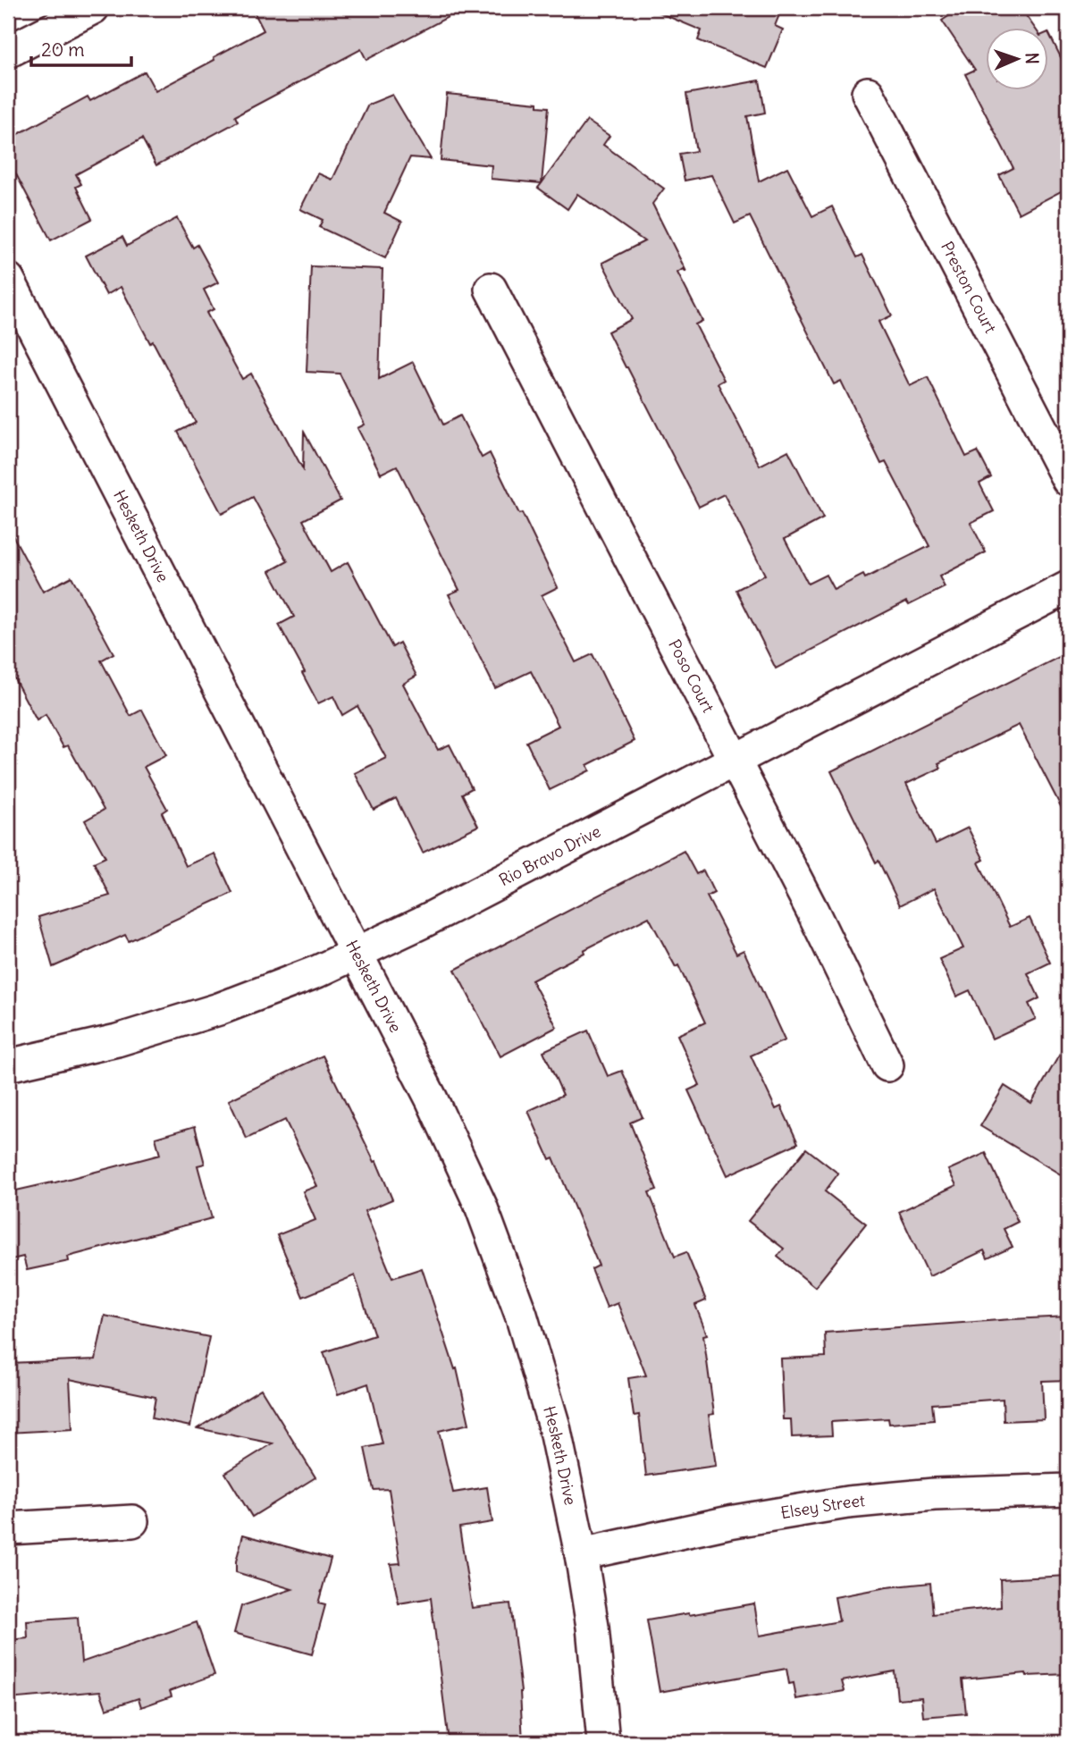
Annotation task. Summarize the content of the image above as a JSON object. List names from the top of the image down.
{
  "streets": {
    "street": [
      "Preston Court",
      "Hesketh Drive",
      "Poso Court",
      "Rio Bravo Drive",
      "Elsey Street"
    ]
  },
  "crossings": [
    ["Hesketh Drive", "Rio Bravo Drive"],
    ["Hesketh Drive", "Elsey Street"],
    ["Poso Court", "Rio Bravo Drive"]
  ],
  "scale_bar": "20 m",
  "north": "right"
}
